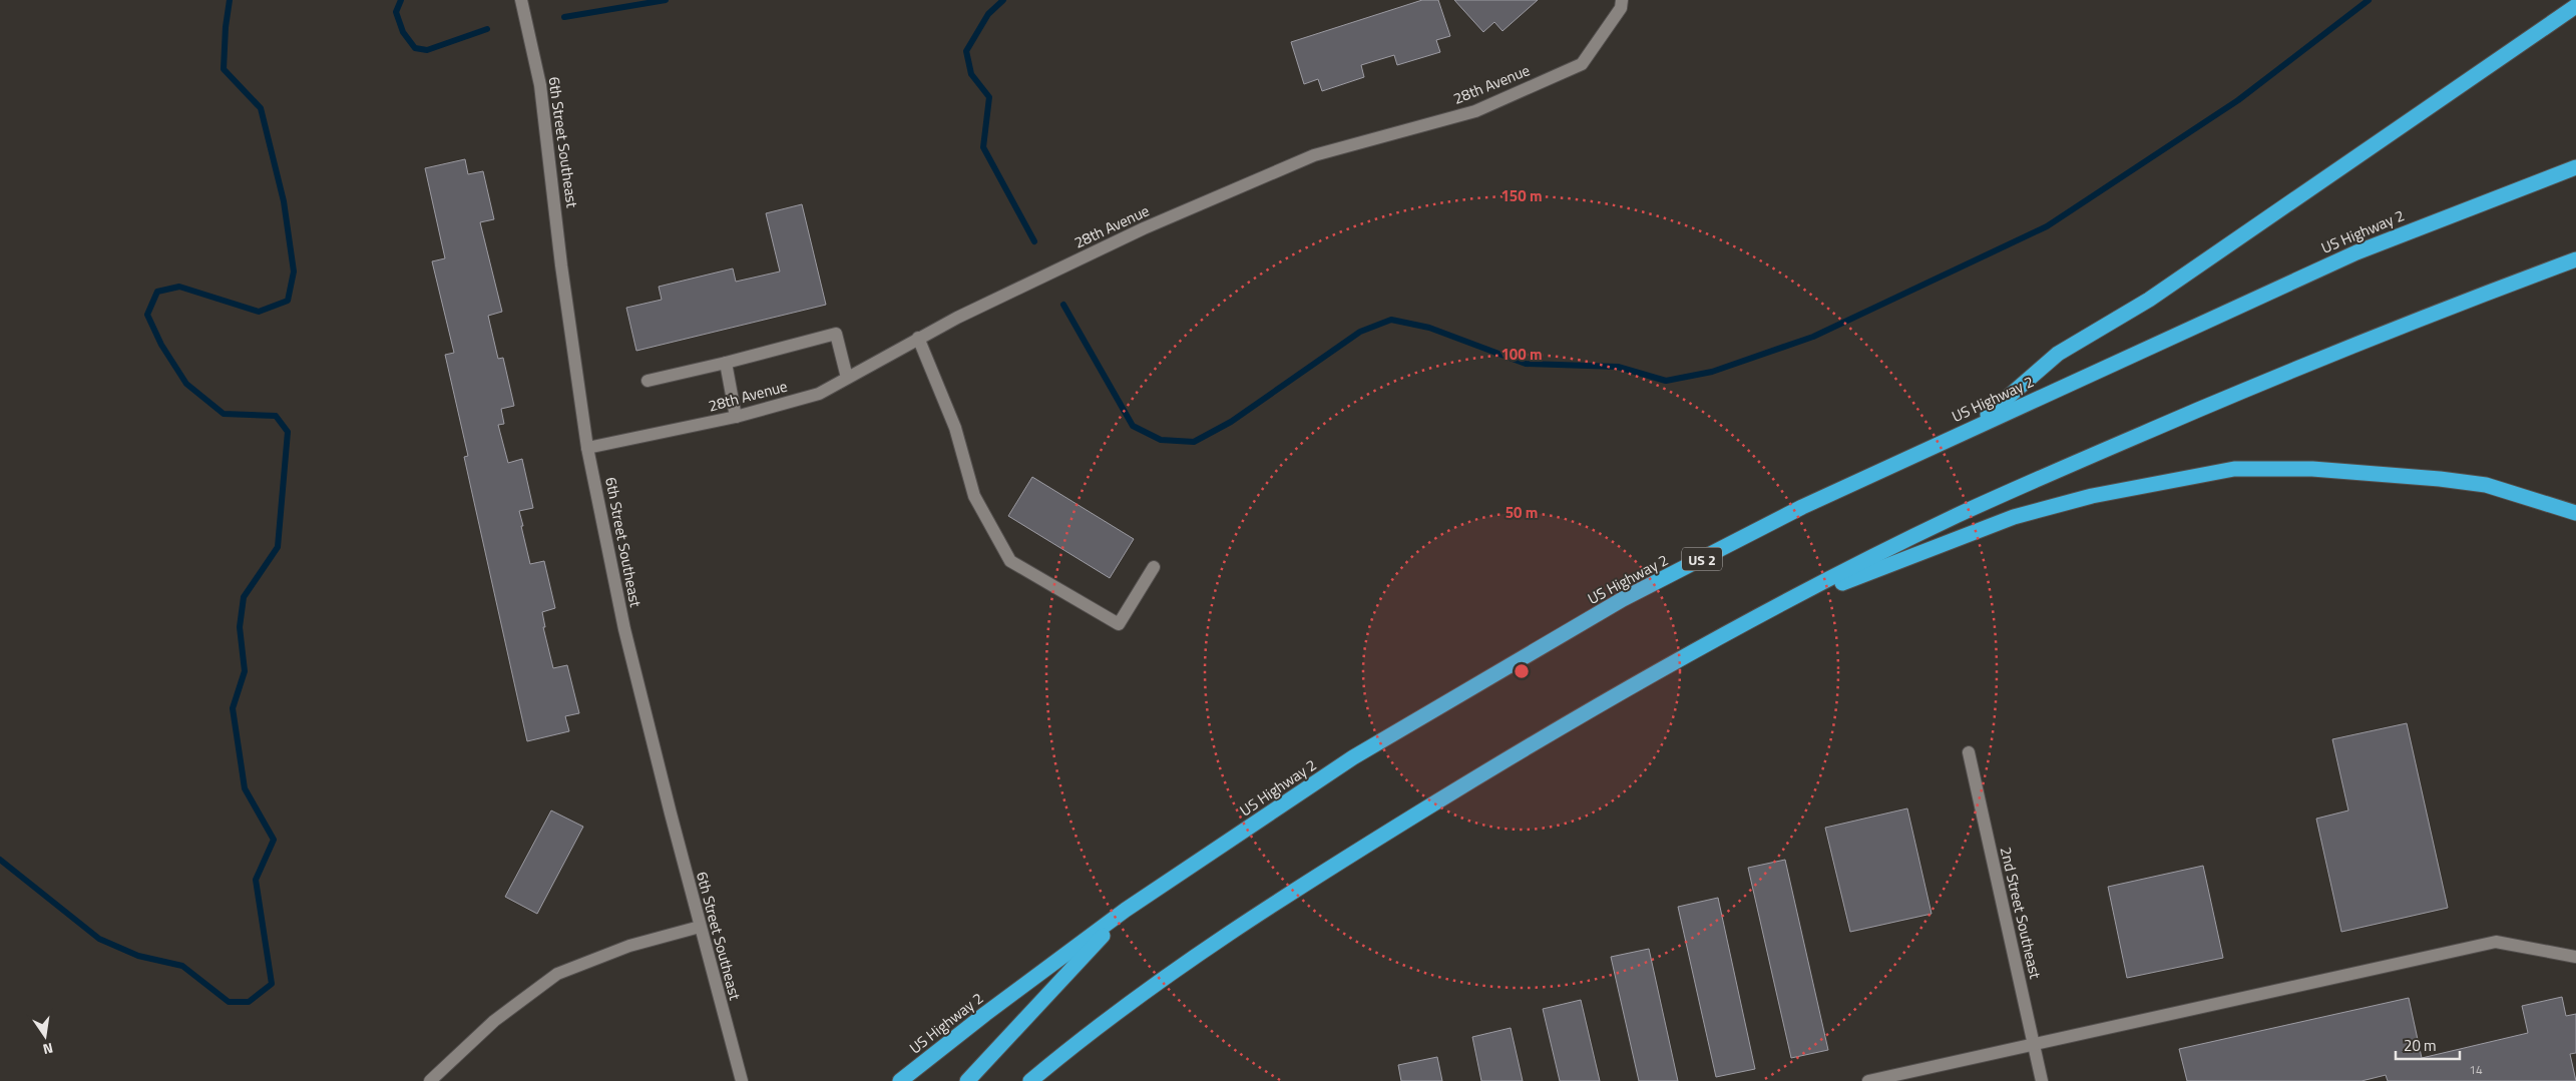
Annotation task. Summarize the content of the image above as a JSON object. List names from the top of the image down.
{
  "streets": {
    "highway": ["US Highway 2", "US 2"],
    "street": ["28th Avenue", "6th Street Southeast", "2nd Street Southeast"]
  },
  "crossings": [
    ["28th Avenue", "6th Street Southeast"]
  ],
  "house_numbers": ["14"],
  "scale_bar": "20 m",
  "north": "bottom",
  "rings": ["150 m", "100 m", "50 m"]
}
